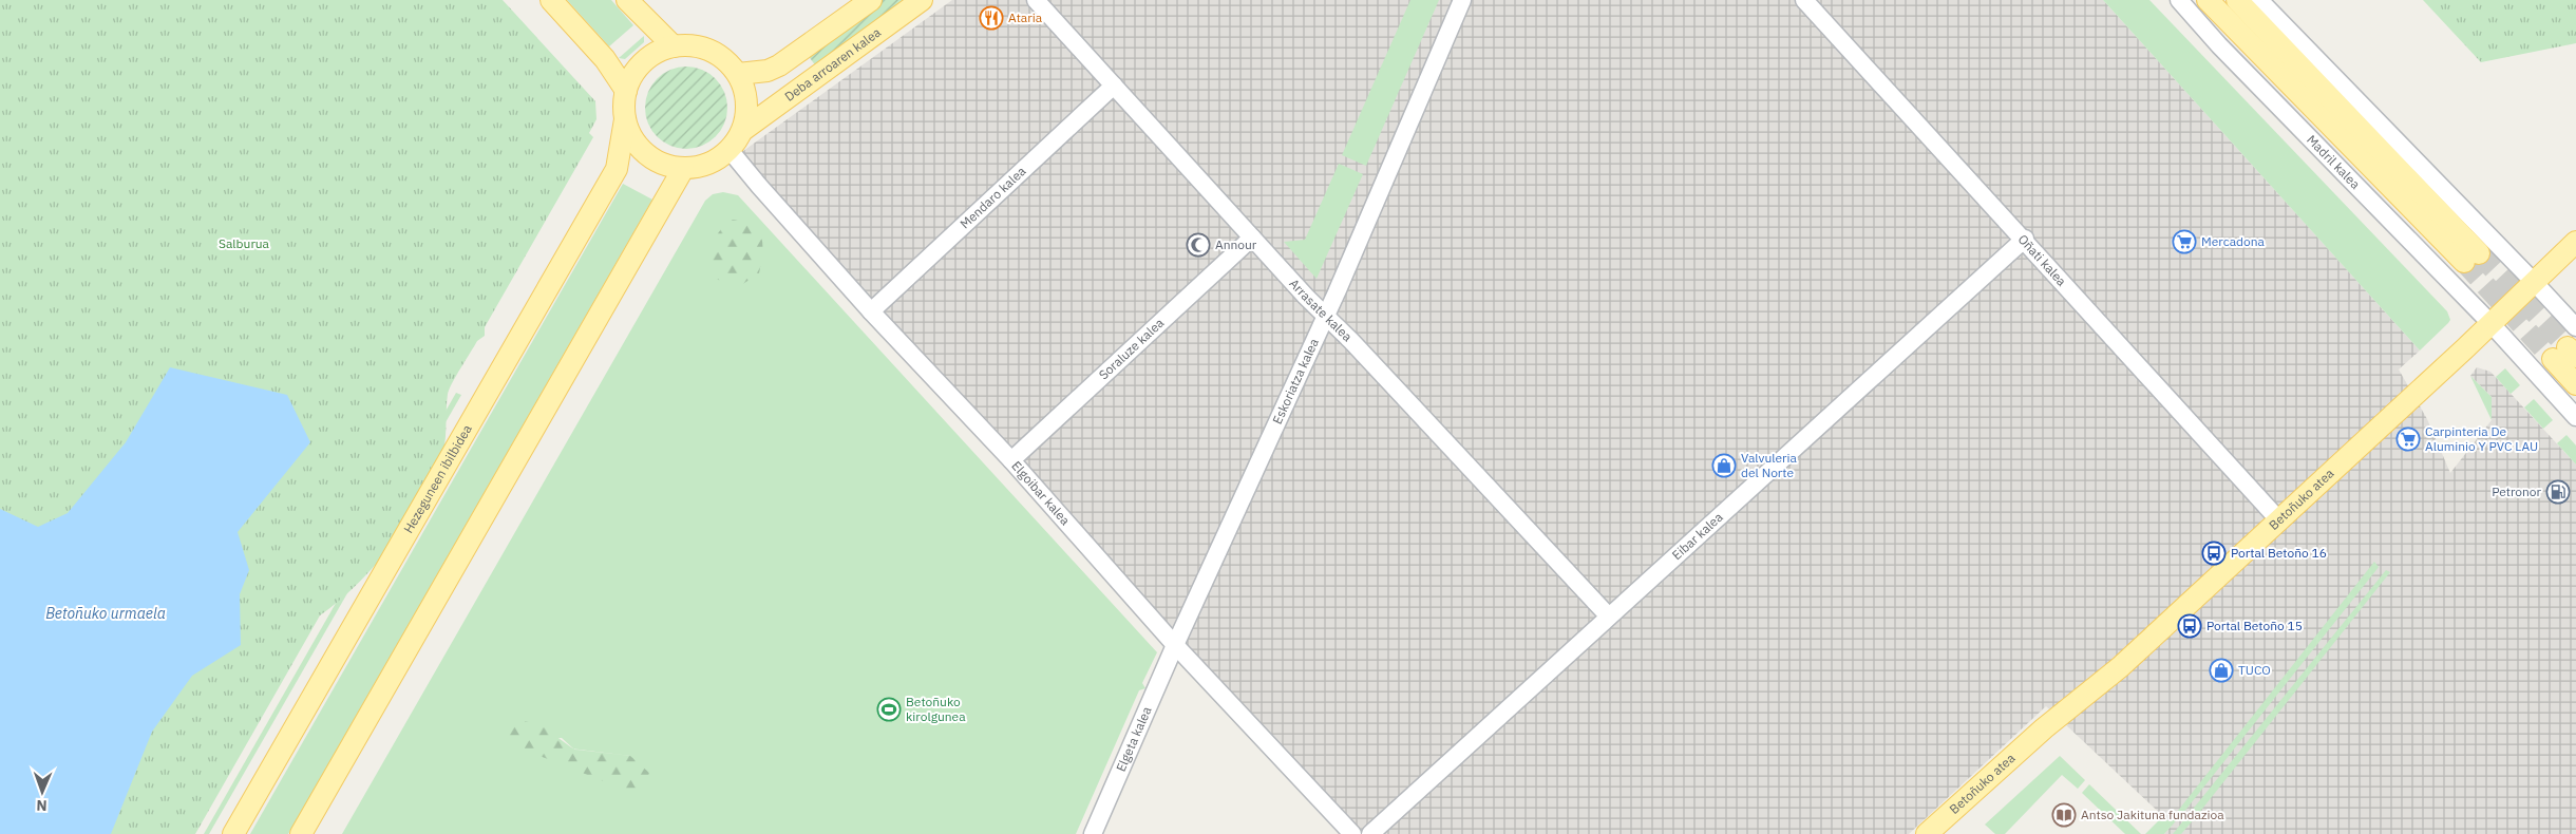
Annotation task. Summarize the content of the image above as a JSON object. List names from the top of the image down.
{
  "streets": {
    "main road": [
      "Deba arroaren kalea",
      "Madril kalea",
      "Hezeguneen ibilbidea",
      "Betoñuko atea"
    ],
    "street": [
      "Mendaro kalea",
      "Oñati kalea",
      "Arrasate kalea",
      "Soraluze kalea",
      "Eskoriatza kalea",
      "Elgoibar kalea",
      "Eibar kalea",
      "Elgeta kalea"
    ]
  },
  "crossings": [
    ["Deba arroaren kalea", "Hezeguneen ibilbidea"],
    ["Deba arroaren kalea", "Elgoibar kalea"],
    ["Madril kalea", "Betoñuko atea"],
    ["Mendaro kalea", "Arrasate kalea"],
    ["Mendaro kalea", "Elgoibar kalea"],
    ["Oñati kalea", "Betoñuko atea"],
    ["Oñati kalea", "Eibar kalea"],
    ["Arrasate kalea", "Soraluze kalea"],
    ["Arrasate kalea", "Eskoriatza kalea"],
    ["Arrasate kalea", "Eibar kalea"],
    ["Soraluze kalea", "Elgoibar kalea"],
    ["Eskoriatza kalea", "Elgoibar kalea"],
    ["Eskoriatza kalea", "Elgeta kalea"],
    ["Hezeguneen ibilbidea", "Elgoibar kalea"],
    ["Elgoibar kalea", "Elgeta kalea"]
  ],
  "water": ["Betoñuko urmaela"],
  "parks": ["Salburua"],
  "places": {
    "restaurant": ["Ataria"],
    "supermarket": ["Mercadona", "Carpinteria De Aluminio Y PVC LAU"],
    "mosque": ["Annour"],
    "shop": ["Valvuleria del Norte", "TUCO"],
    "fuel station": ["Petronor"],
    "bus stop": ["Portal Betoño 16", "Portal Betoño 15"],
    "sports": ["Betoñuko kirolgunea"],
    "library": ["Antso Jakituna fundazioa"]
  },
  "north": "bottom"
}
